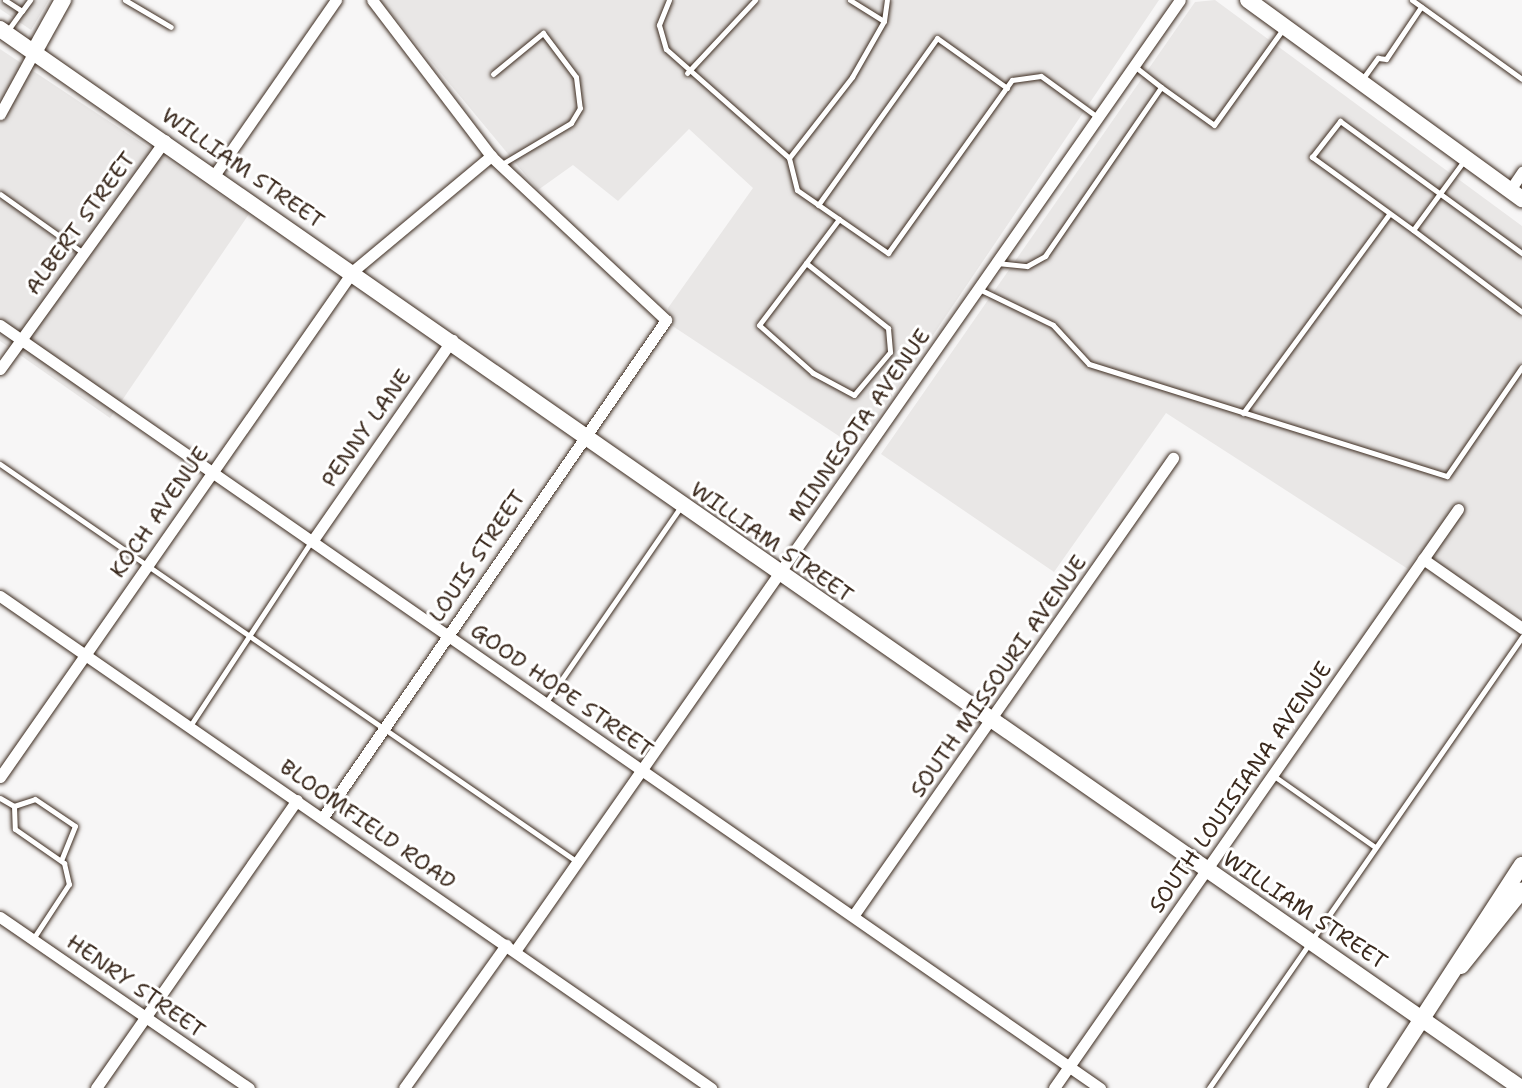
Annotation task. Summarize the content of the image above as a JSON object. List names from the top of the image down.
{
  "streets": {
    "main road": ["WILLIAM STREET"],
    "street": [
      "ALBERT STREET",
      "MINNESOTA AVENUE",
      "PENNY LANE",
      "KOCH AVENUE",
      "LOUIS STREET",
      "SOUTH MISSOURI AVENUE",
      "GOOD HOPE STREET",
      "SOUTH LOUISIANA AVENUE",
      "BLOOMFIELD ROAD",
      "HENRY STREET"
    ]
  },
  "crossings": [
    ["WILLIAM STREET", "ALBERT STREET"],
    ["WILLIAM STREET", "MINNESOTA AVENUE"],
    ["WILLIAM STREET", "PENNY LANE"],
    ["WILLIAM STREET", "KOCH AVENUE"],
    ["WILLIAM STREET", "LOUIS STREET"],
    ["WILLIAM STREET", "SOUTH MISSOURI AVENUE"],
    ["WILLIAM STREET", "SOUTH LOUISIANA AVENUE"],
    ["ALBERT STREET", "GOOD HOPE STREET"],
    ["MINNESOTA AVENUE", "GOOD HOPE STREET"],
    ["MINNESOTA AVENUE", "BLOOMFIELD ROAD"],
    ["PENNY LANE", "GOOD HOPE STREET"],
    ["KOCH AVENUE", "GOOD HOPE STREET"],
    ["KOCH AVENUE", "BLOOMFIELD ROAD"],
    ["LOUIS STREET", "GOOD HOPE STREET"],
    ["LOUIS STREET", "BLOOMFIELD ROAD"],
    ["SOUTH MISSOURI AVENUE", "GOOD HOPE STREET"],
    ["GOOD HOPE STREET", "SOUTH LOUISIANA AVENUE"]
  ]
}
